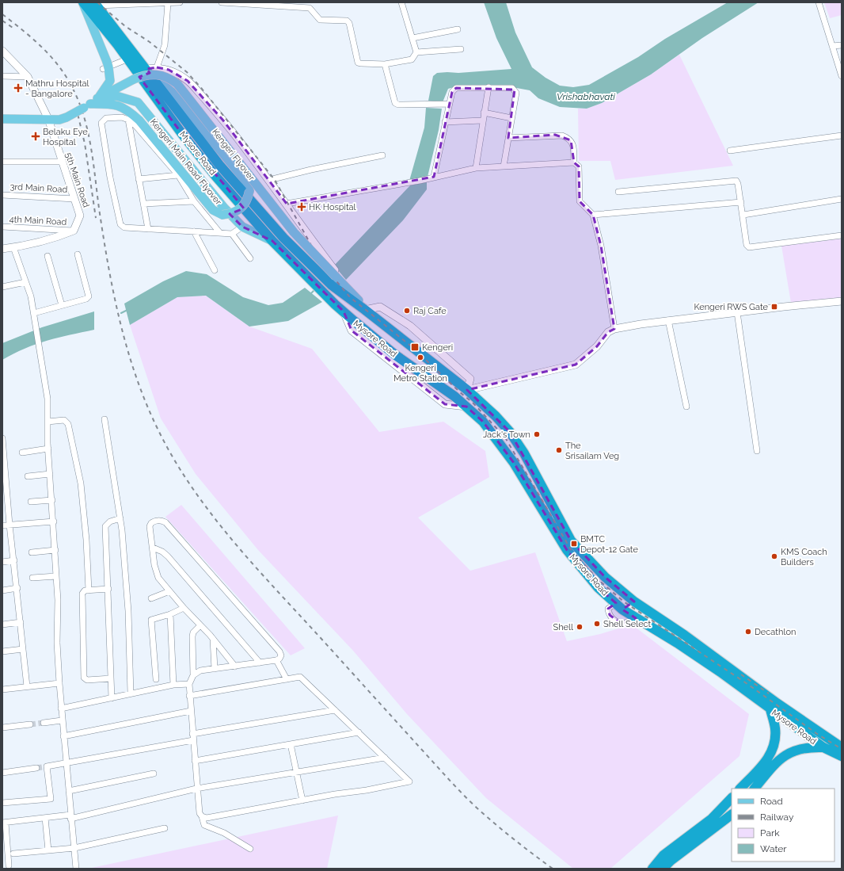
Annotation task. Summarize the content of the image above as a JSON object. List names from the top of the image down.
{
  "streets": {
    "highway": ["Mysore Road"],
    "main road": ["Kengeri Flyover", "Kengeri Main Road Flyover"],
    "street": ["5th Main Road", "3rd Main Road", "4th Main Road"]
  },
  "crossings": [
    ["Mysore Road", "Kengeri Flyover"],
    ["Mysore Road", "Kengeri Main Road Flyover"],
    ["Kengeri Flyover", "Kengeri Main Road Flyover"],
    ["5th Main Road", "3rd Main Road"],
    ["5th Main Road", "4th Main Road"]
  ],
  "water": ["Vrishabhavati"],
  "places": {
    "health": ["Mathru Hospital - Bangalore", "Belaku Eye Hospital", "HK Hospital"],
    "transit": ["Kengeri RWS Gate", "Kengeri", "BMTC Depot-12 Gate"],
    "other": [
      "Raj Cafe",
      "Kengeri Metro Station",
      "Jack's Town",
      "The Srisailam Veg",
      "KMS Coach Builders",
      "Shell Select",
      "Shell",
      "Decathlon"
    ]
  },
  "legend": [
    "Road",
    "Railway",
    "Park",
    "Water"
  ]
}
